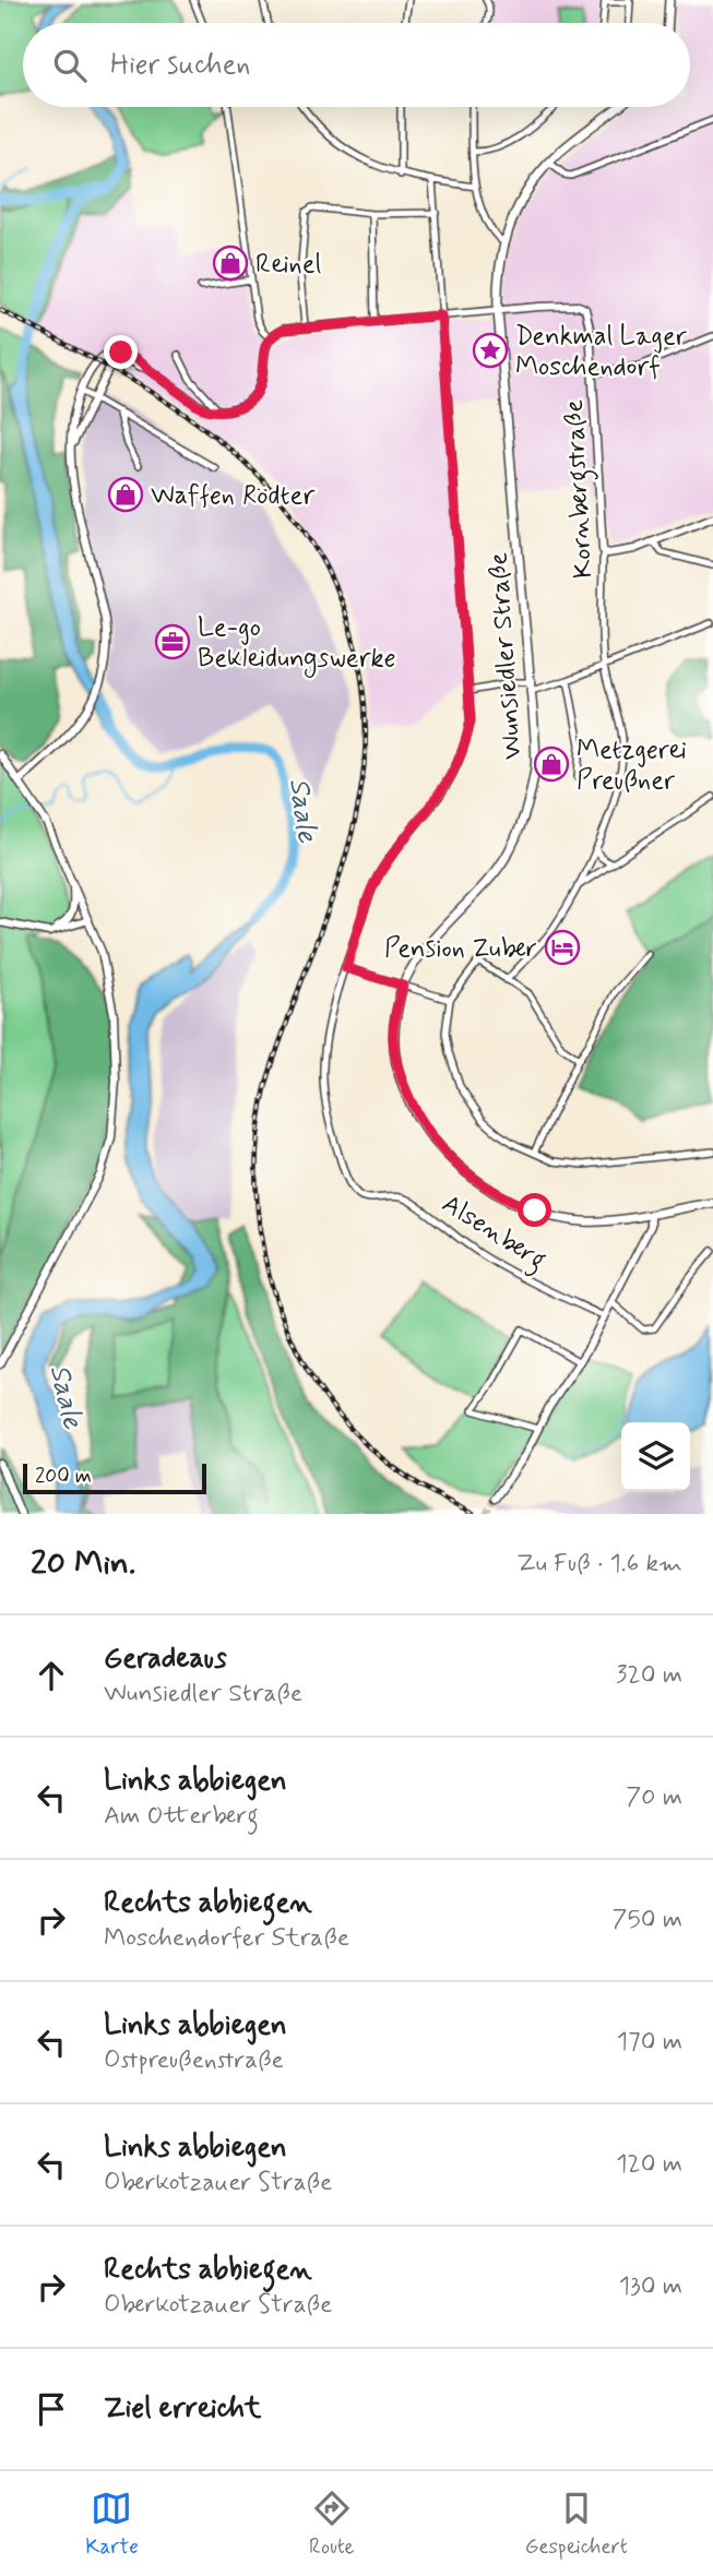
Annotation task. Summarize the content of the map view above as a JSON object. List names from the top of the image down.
{
  "streets": {
    "main road": ["Wunsiedler Straße"],
    "street": ["Kornbergstraße", "Alsenberg"]
  },
  "crossings": [
    ["Kornbergstraße", "Wunsiedler Straße"]
  ],
  "water": ["Saale"],
  "places": {
    "shop": ["Reinel", "Waffen Rödter", "Metzgerei Preußner"],
    "place": ["Denkmal Lager Moschendorf"],
    "office": ["Le-go Bekleidungswerke"],
    "hotel": ["Pension Zuber"]
  },
  "scale_bar": "200 m",
  "page": {
    "search": "Hier suchen",
    "scale": "200 m",
    "heading": ["20 Min.", "Zu Fuß · 1.6 km"],
    "list": [
      ["Geradeaus", "Wunsiedler Straße", "320 m"],
      ["Links abbiegen", "Am Otterberg", "70 m"],
      ["Rechts abbiegen", "Moschendorfer Straße", "750 m"],
      ["Links abbiegen", "Ostpreußenstraße", "170 m"],
      ["Links abbiegen", "Oberkotzauer Straße", "120 m"],
      ["Rechts abbiegen", "Oberkotzauer Straße", "130 m"],
      "Ziel erreicht"
    ],
    "nav": ["Karte", "Route", "Gespeichert"]
  }
}
